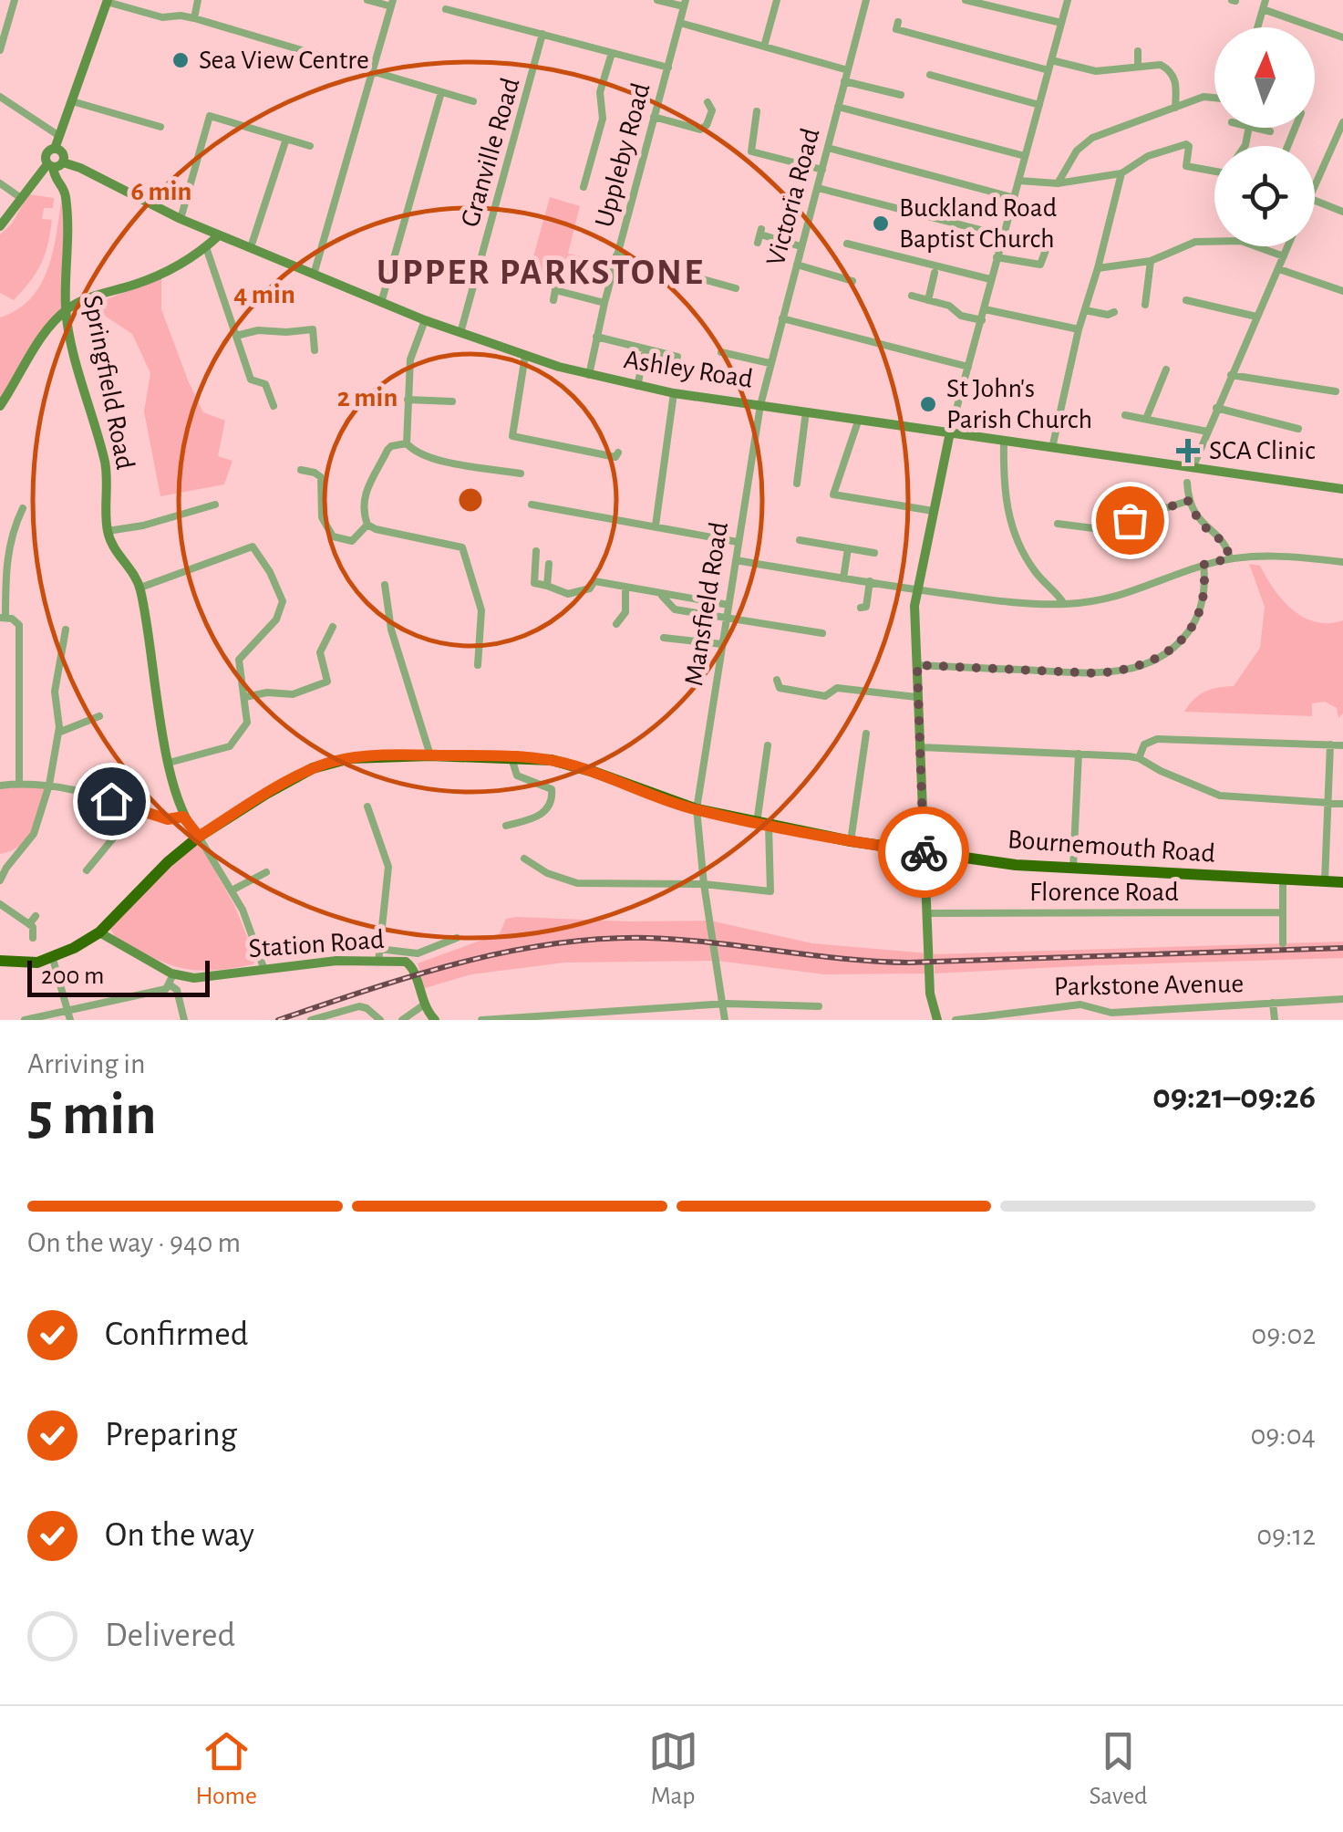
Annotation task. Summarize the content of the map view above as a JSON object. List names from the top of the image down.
{
  "streets": {
    "highway": ["Bournemouth Road"],
    "street": [
      "Granville Road",
      "Uppleby Road",
      "Victoria Road",
      "Ashley Road",
      "Springfield Road",
      "Mansfield Road",
      "Florence Road",
      "Station Road",
      "Parkstone Avenue"
    ]
  },
  "crossings": [
    ["Granville Road", "Ashley Road"],
    ["Uppleby Road", "Ashley Road"],
    ["Victoria Road", "Ashley Road"],
    ["Victoria Road", "Mansfield Road"],
    ["Ashley Road", "Springfield Road"],
    ["Ashley Road", "Mansfield Road"],
    ["Mansfield Road", "Bournemouth Road"],
    ["Bournemouth Road", "Station Road"]
  ],
  "districts": ["UPPER PARKSTONE"],
  "places": {
    "other": ["Sea View Centre", "Buckland Road Baptist Church", "St John's Parish Church"],
    "health": ["SCA Clinic"]
  },
  "scale_bar": "200 m",
  "north": "top",
  "page": {
    "scale": "200 m",
    "heading": ["5 min", "Arriving in", "09:21–09:26"],
    "bar": "On the way · 940 m",
    "list": [
      ["Confirmed", "09:02"],
      ["Preparing", "09:04"],
      ["On the way", "09:12"],
      "Delivered"
    ],
    "tabs": ["Home", "Map", "Saved"]
  },
  "rings": ["6 min", "4 min", "2 min"]
}
